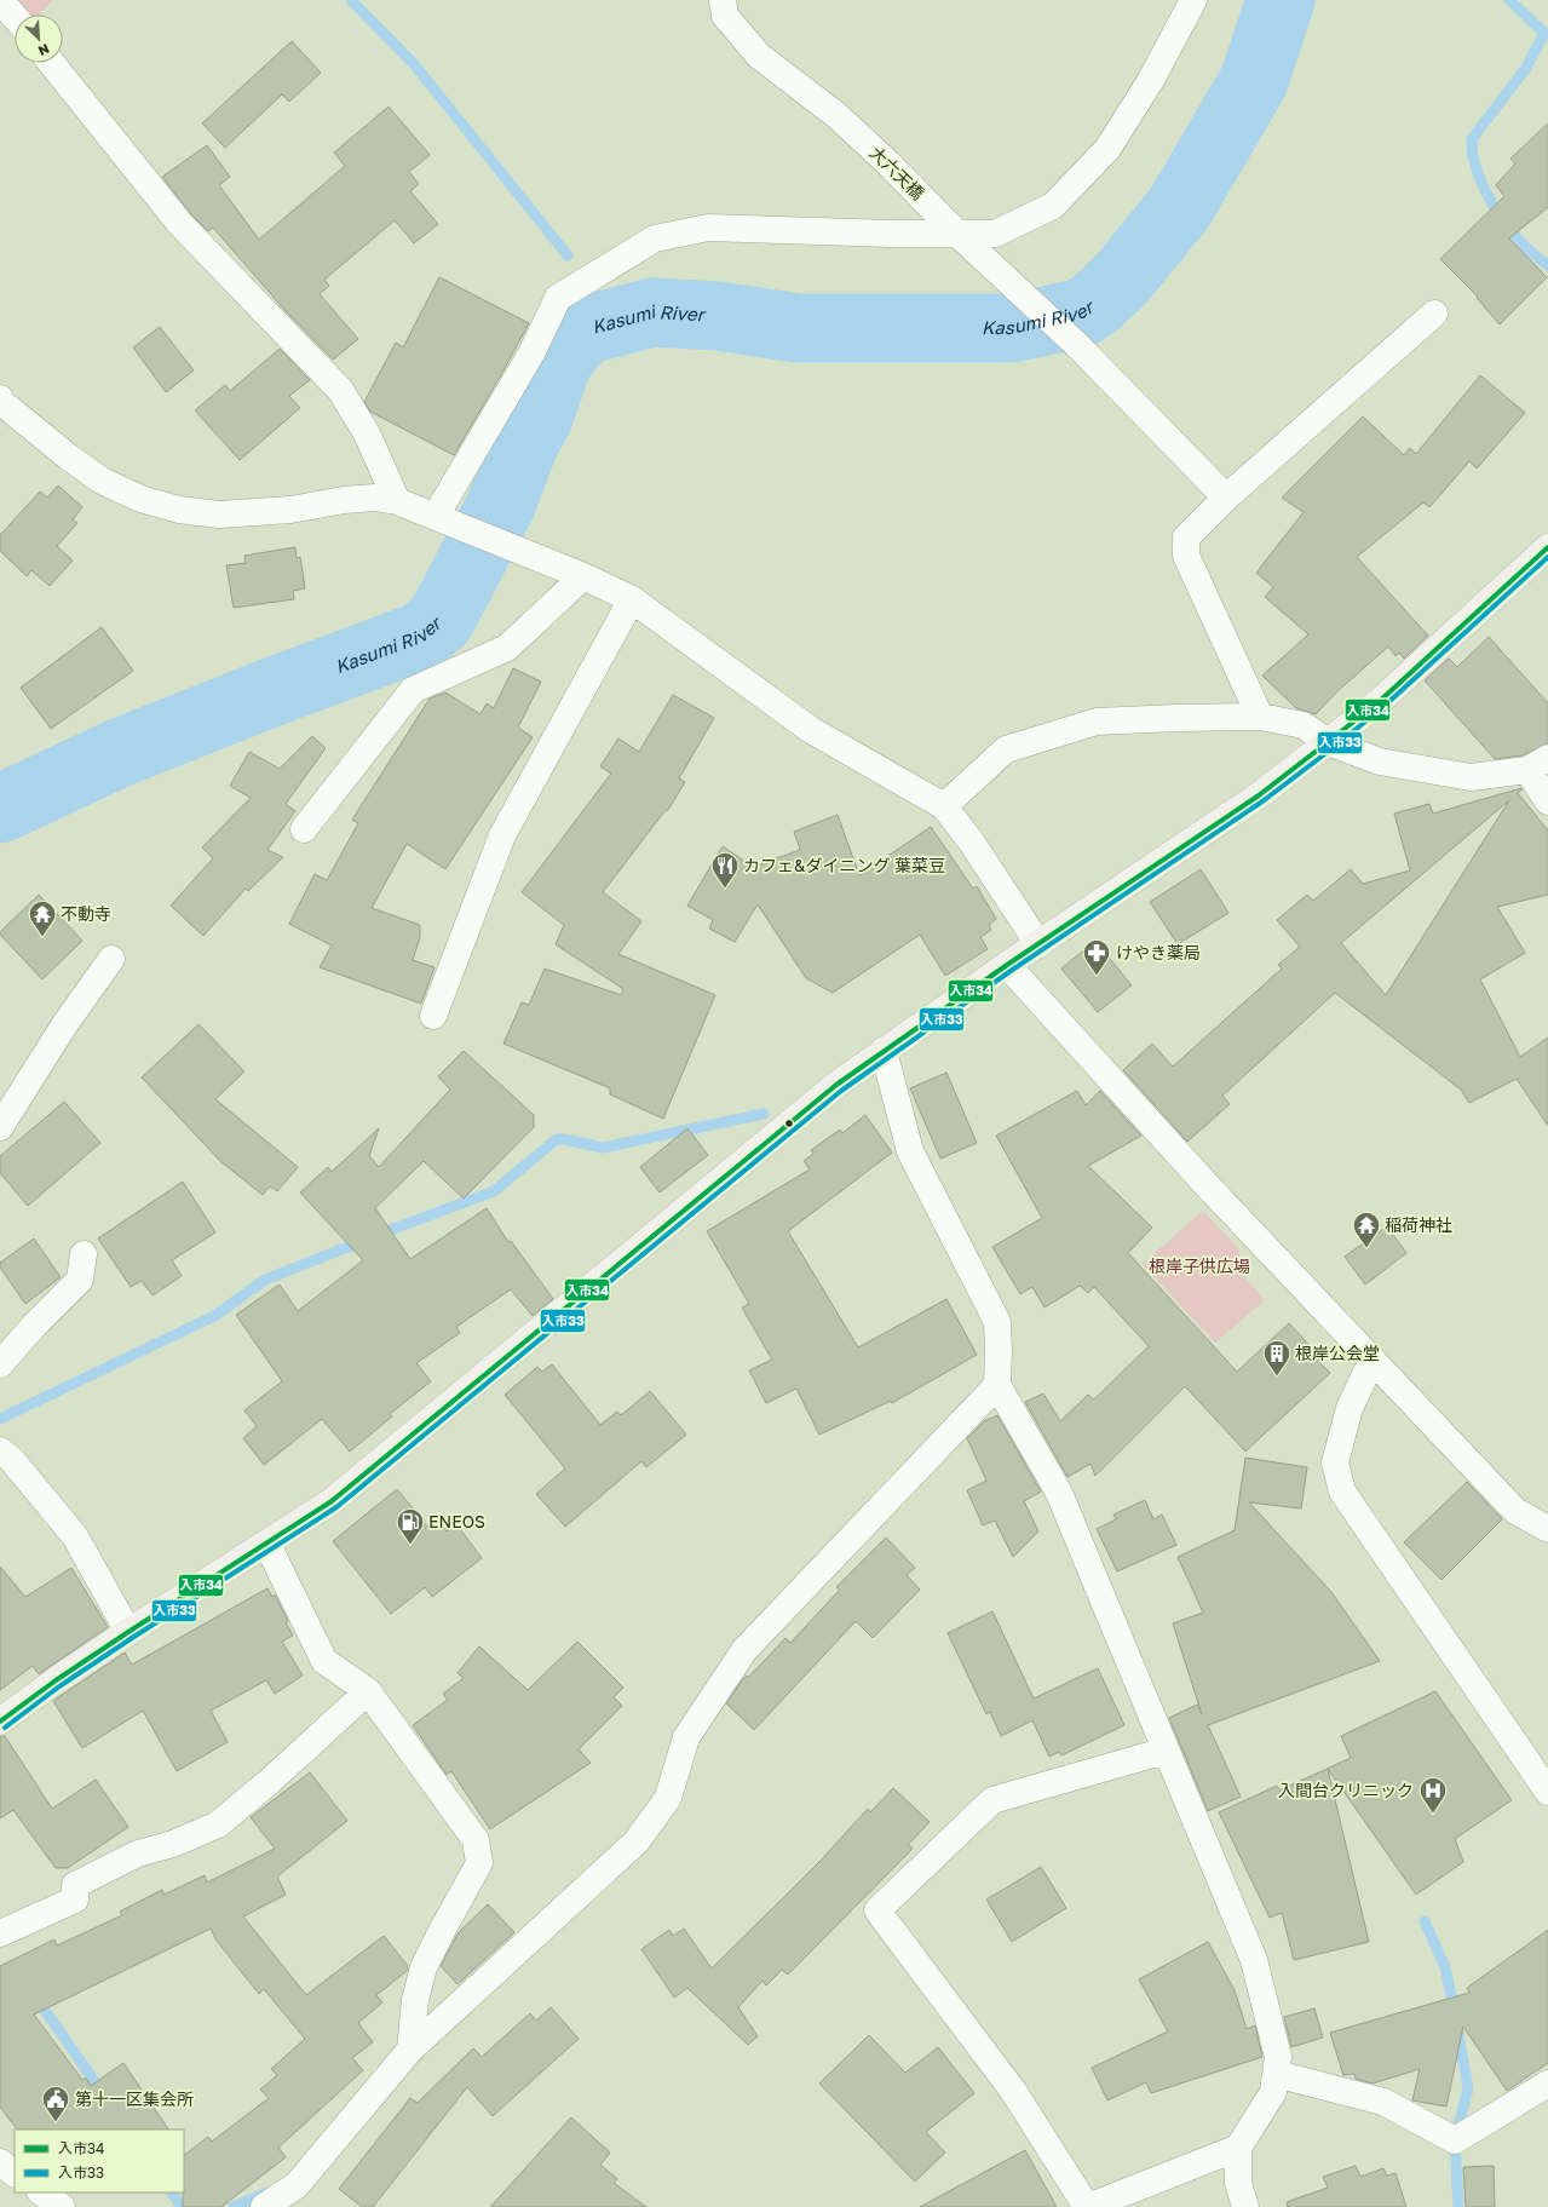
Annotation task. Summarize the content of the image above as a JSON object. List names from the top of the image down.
{
  "streets": {
    "street": ["大六天橋"]
  },
  "water": ["Kasumi River"],
  "parks": ["根岸子供広場"],
  "places": {
    "restaurant": ["カフェ&ダイニング 葉菜豆"],
    "temple": ["不動寺", "稲荷神社"],
    "pharmacy": ["けやき薬局"],
    "building": ["根岸公会堂"],
    "fuel station": ["ENEOS"],
    "hospital": ["入間台クリニック"],
    "public building": ["第十一区集会所"]
  },
  "lines": ["transit line 入市34", "transit line 入市33"],
  "legend": ["入市34", "入市33"],
  "north": "bottom right"
}
